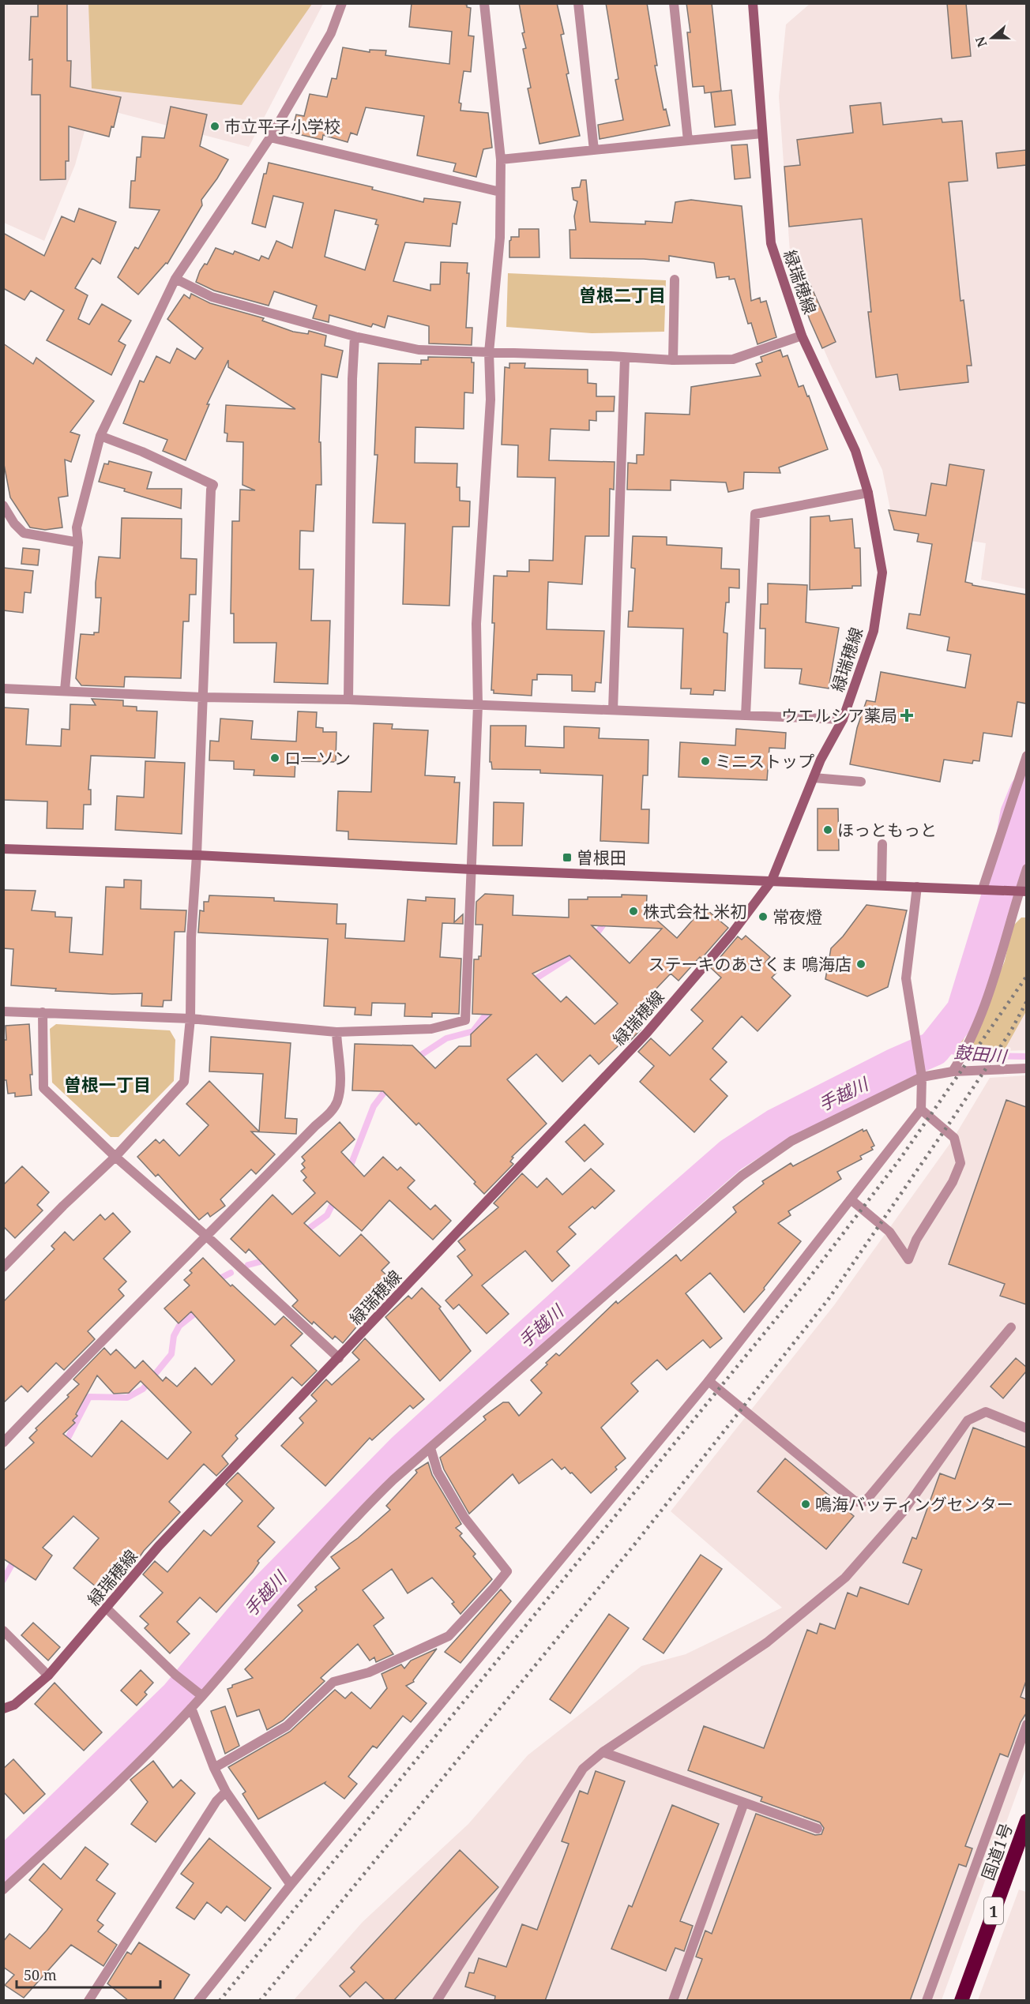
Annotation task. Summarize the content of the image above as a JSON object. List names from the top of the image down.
{
  "streets": {
    "highway": ["国道1号", "1"],
    "main road": ["緑瑞穂線"]
  },
  "districts": ["曽根二丁目", "曽根一丁目"],
  "water": ["鼓田川", "手越川"],
  "places": {
    "other": [
      "市立平子小学校",
      "ローソン",
      "ミニストップ",
      "ほっともっと",
      "株式会社 米初",
      "常夜燈",
      "ステーキのあさくま 鳴海店",
      "鳴海バッティングセンター"
    ],
    "health": ["ウエルシア薬局"],
    "transit": ["曽根田"]
  },
  "scale_bar": "50 m",
  "north": "left"
}
